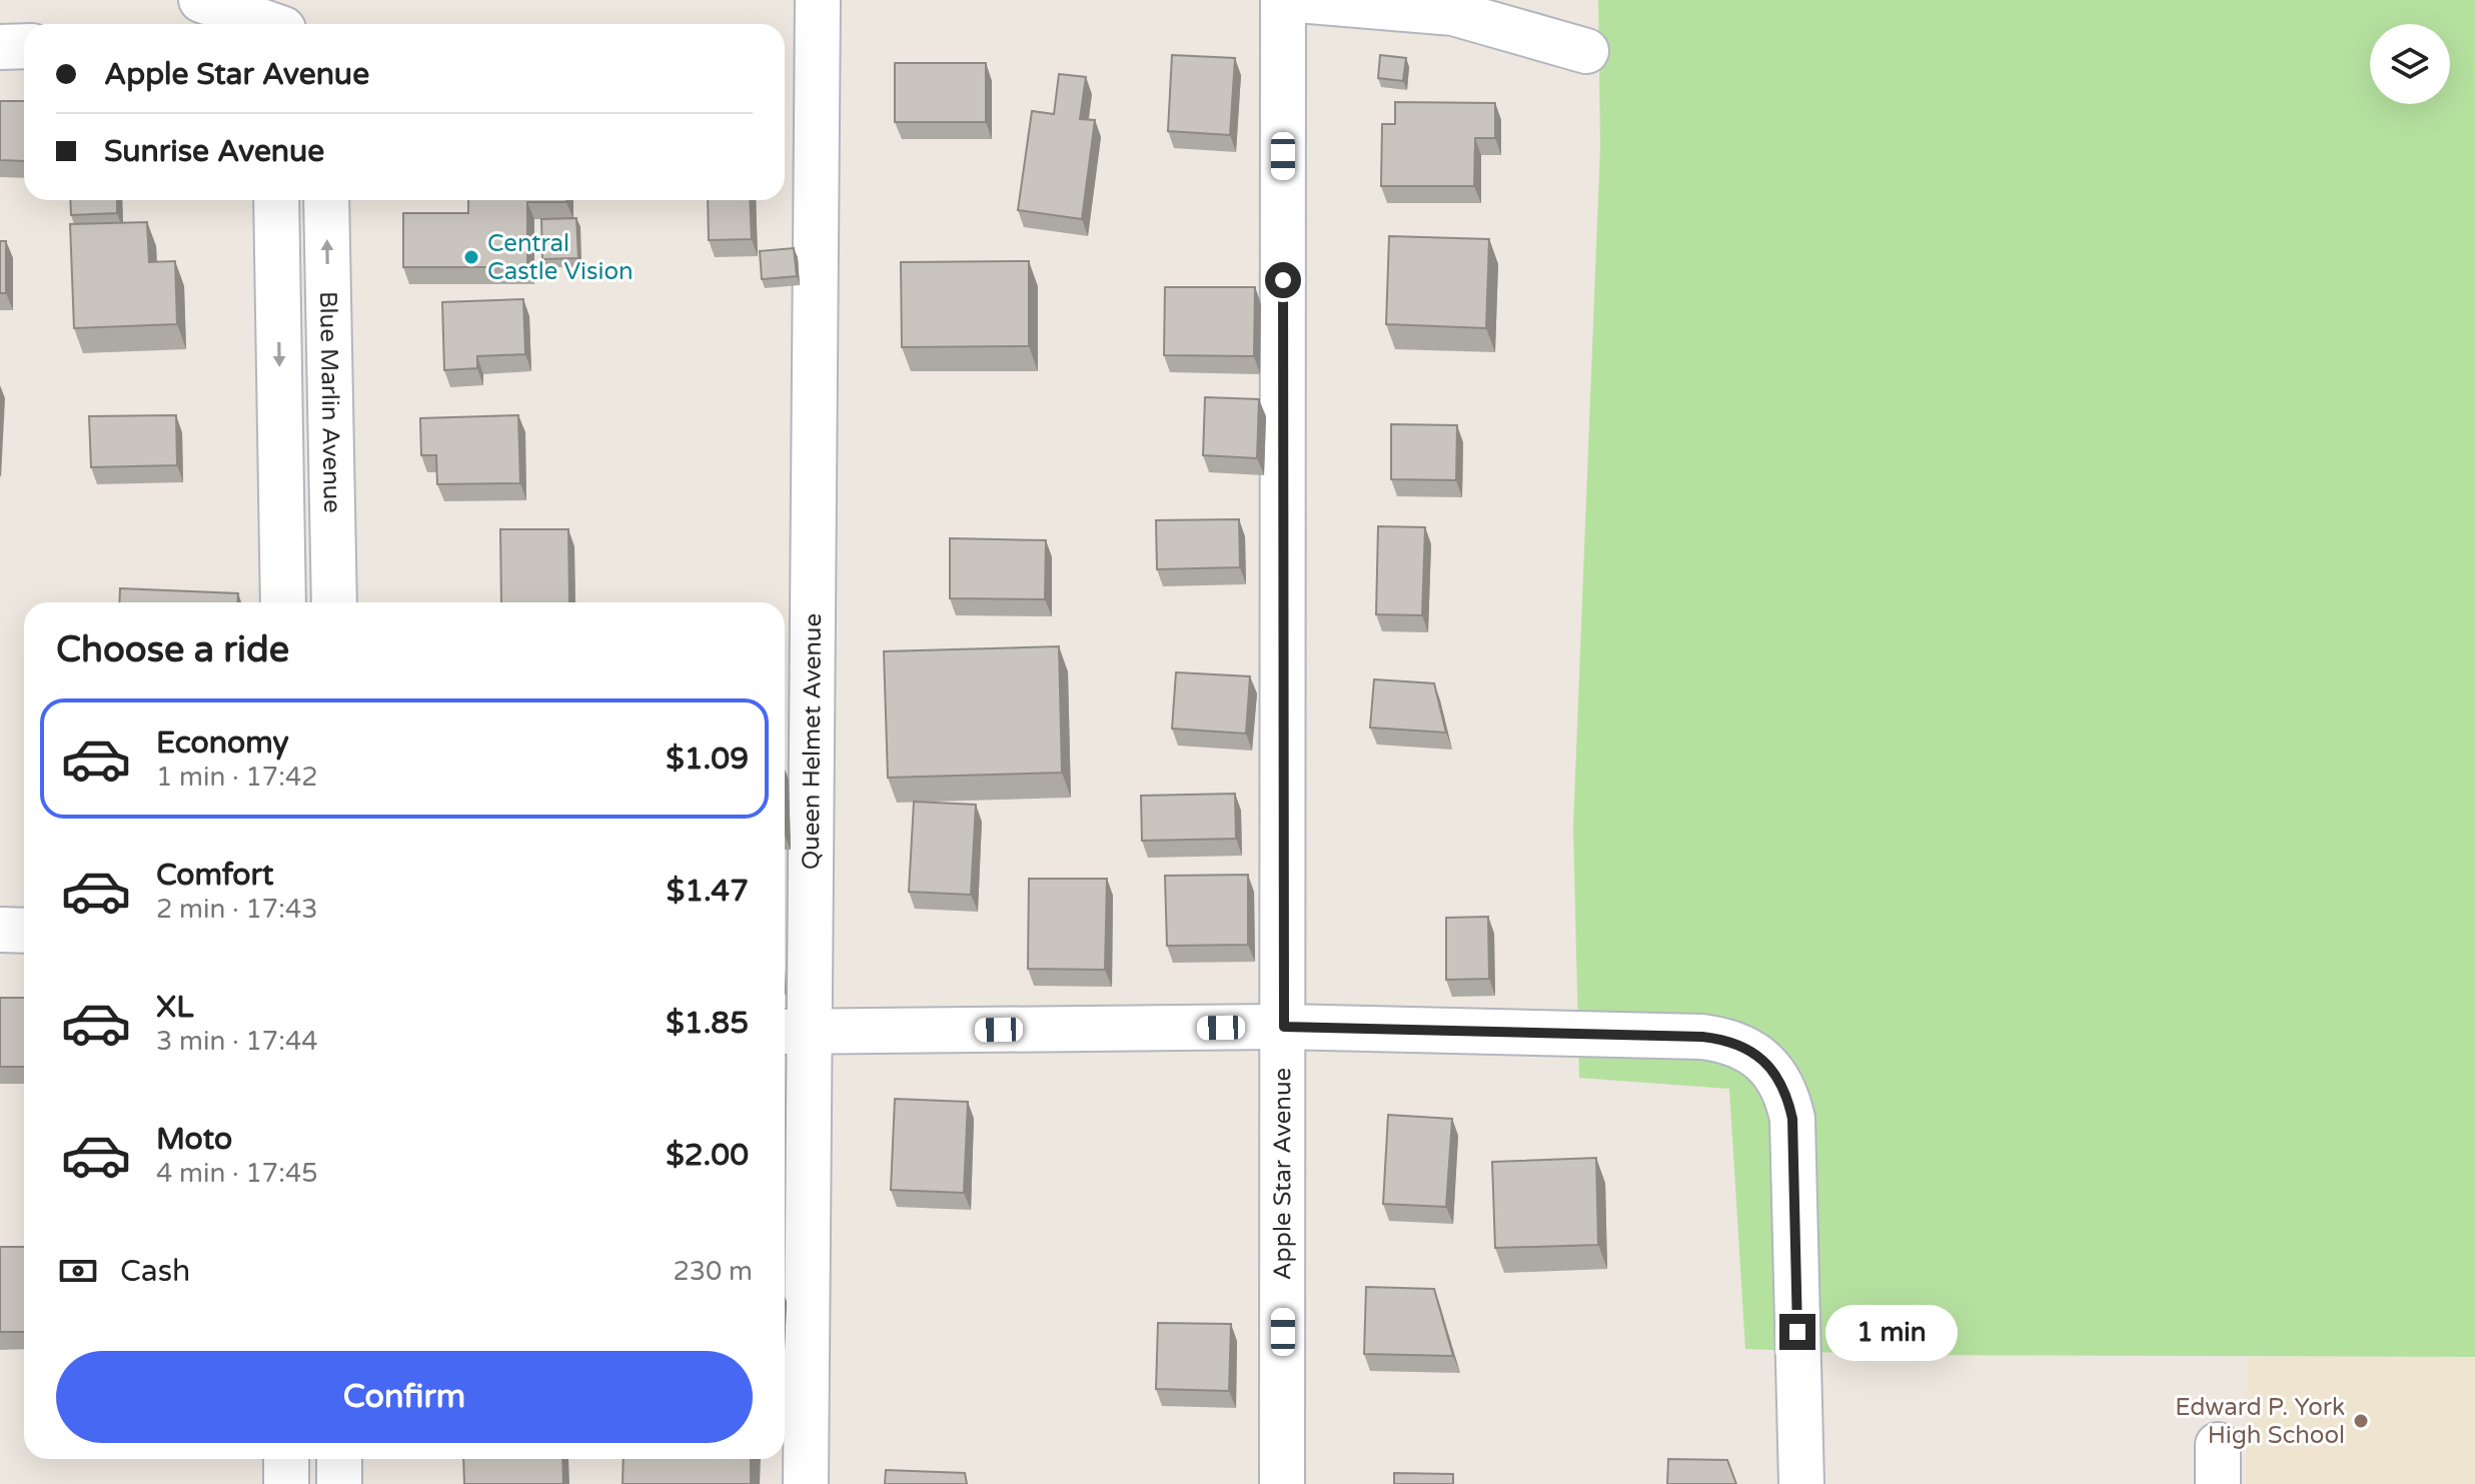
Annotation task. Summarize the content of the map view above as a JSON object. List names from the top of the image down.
{
  "streets": {
    "street": ["Blue Marlin Avenue", "Queen Helmet Avenue", "Apple Star Avenue"]
  },
  "places": ["Central Castle Vision", "Edward P. York High School"],
  "page": {
    "banner": ["Apple Star Avenue", "Sunrise Avenue"],
    "heading": "Choose a ride",
    "list": [
      {
        "name": "Economy",
        "note": "1 min · 17:42",
        "value": "$1.09"
      },
      {
        "name": "Comfort",
        "note": "2 min · 17:43",
        "value": "$1.47"
      },
      {
        "name": "XL",
        "note": "3 min · 17:44",
        "value": "$1.85"
      },
      {
        "name": "Moto",
        "note": "4 min · 17:45",
        "value": "$2.00"
      }
    ],
    "pay": ["Cash", "230 m"],
    "bubble": "1 min",
    "buttons": "Confirm"
  }
}
